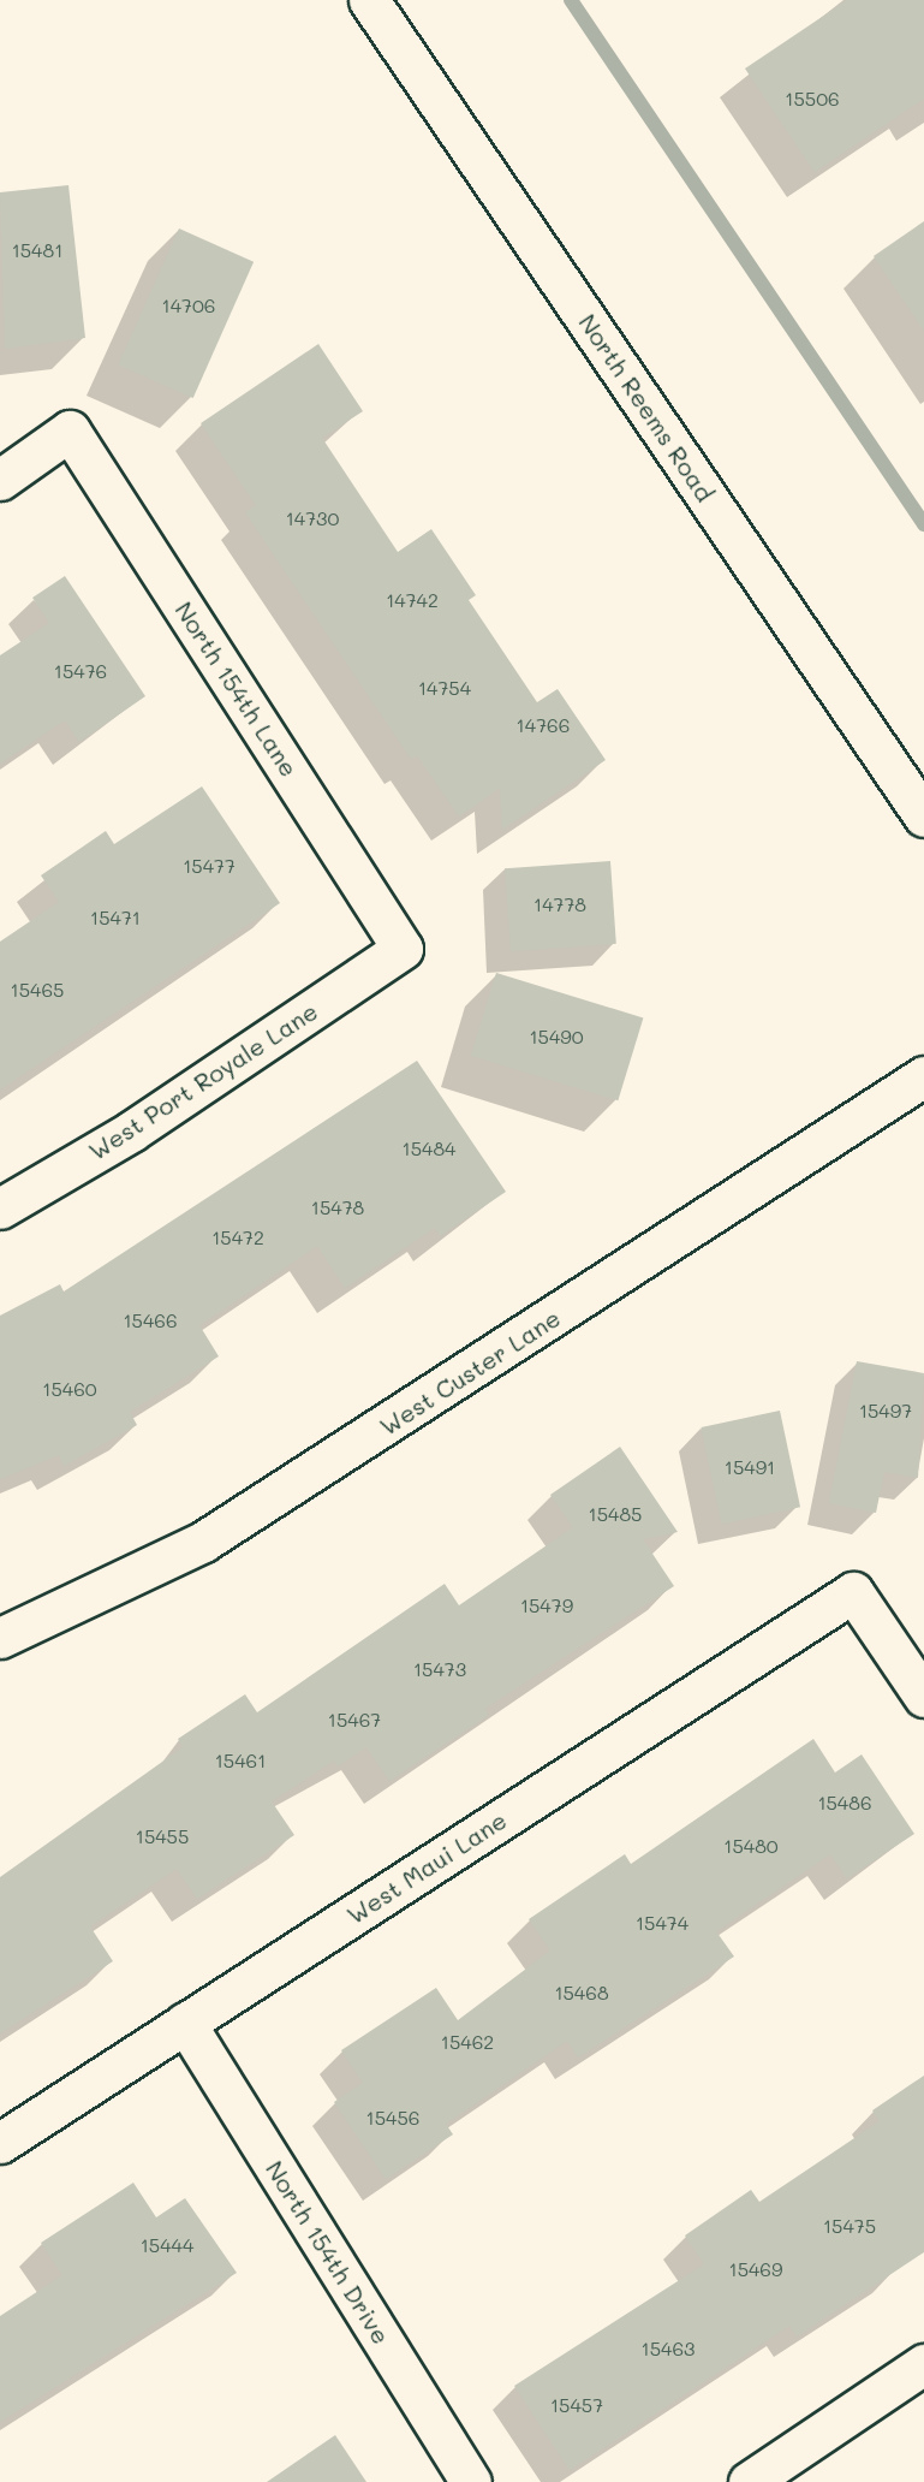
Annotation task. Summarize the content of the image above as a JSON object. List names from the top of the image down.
{
  "streets": {
    "street": [
      "North Reems Road",
      "North 154th Lane",
      "West Port Royale Lane",
      "West Custer Lane",
      "West Maui Lane",
      "North 154th Drive"
    ]
  },
  "crossings": [
    ["North 154th Lane", "West Port Royale Lane"],
    ["West Maui Lane", "North 154th Drive"]
  ],
  "house_numbers": [
    "15506",
    "15481",
    "14706",
    "14730",
    "14742",
    "15476",
    "14754",
    "14766",
    "15477",
    "14778",
    "15471",
    "15465",
    "15490",
    "15484",
    "15478",
    "15472",
    "15466",
    "15460",
    "15497",
    "15491",
    "15485",
    "15479",
    "15473",
    "15467",
    "15461",
    "15486",
    "15455",
    "15480",
    "15474",
    "15468",
    "15462",
    "15456",
    "15475",
    "15444",
    "15469",
    "15463",
    "15457"
  ]
}
